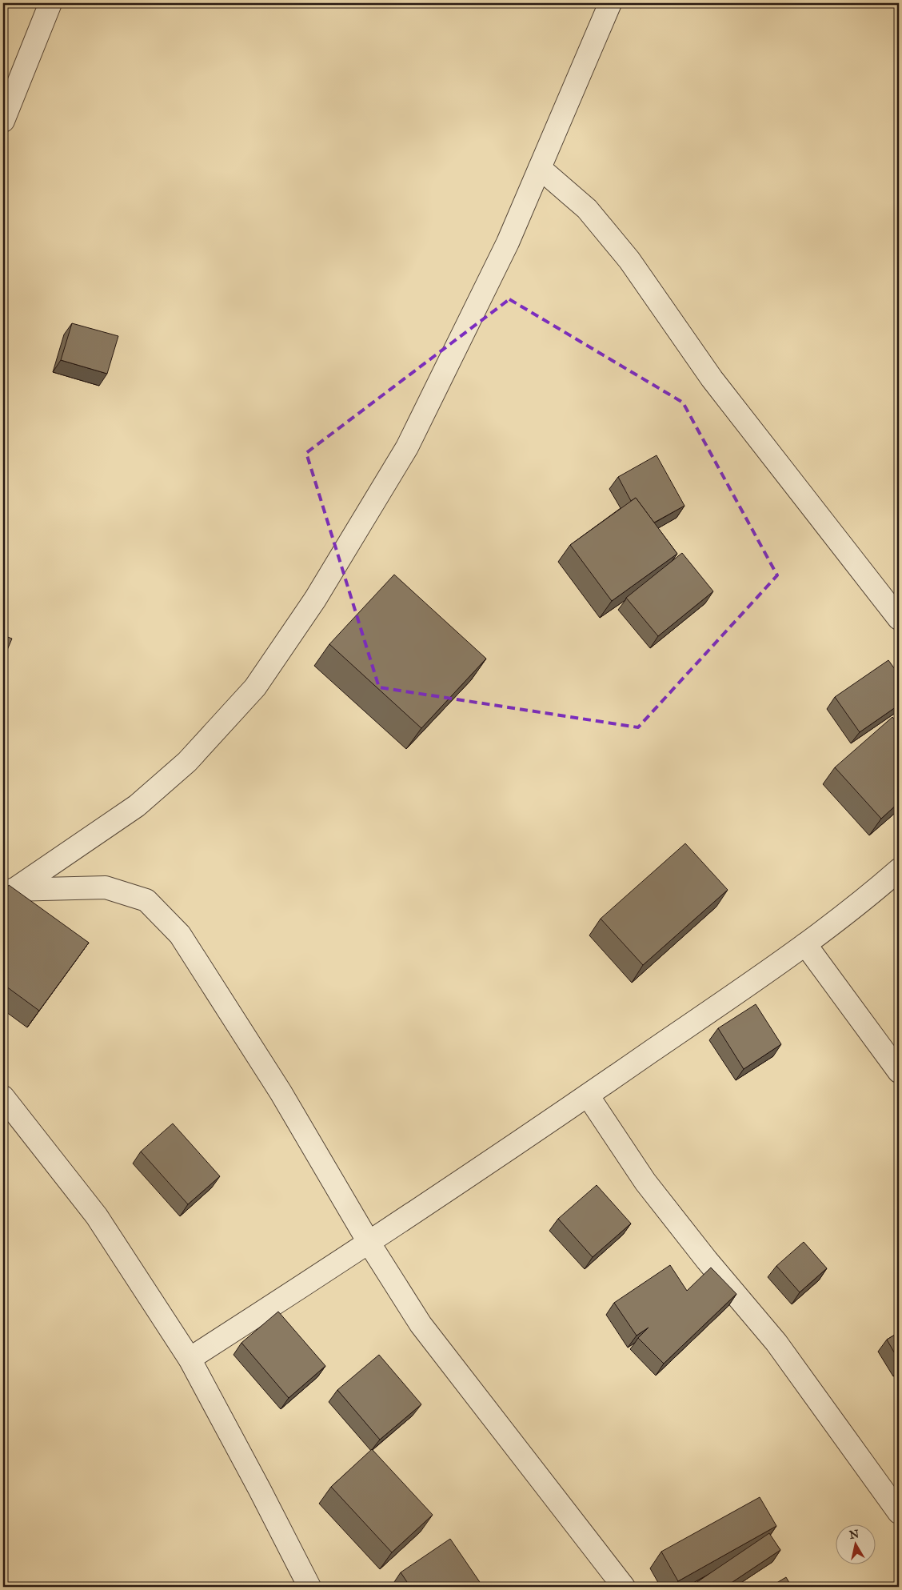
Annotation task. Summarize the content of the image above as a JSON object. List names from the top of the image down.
{
  "north": "top"
}
